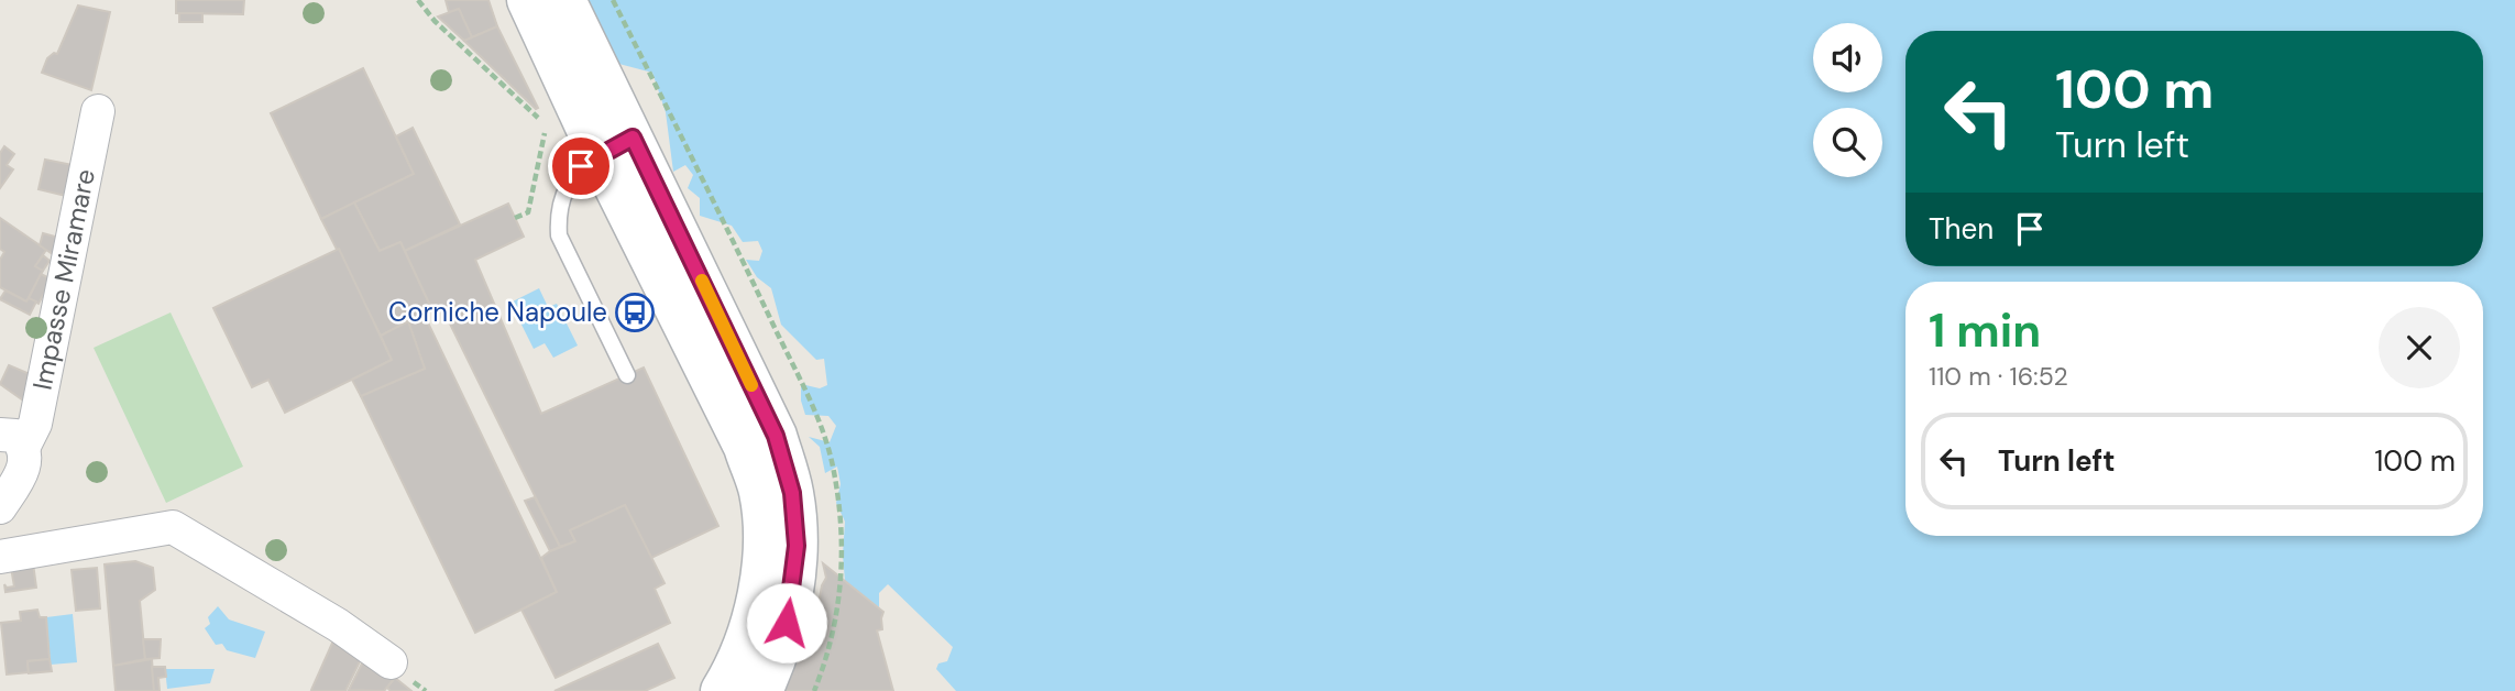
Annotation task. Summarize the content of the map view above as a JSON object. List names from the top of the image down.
{
  "streets": {
    "street": ["Impasse Miramare"]
  },
  "places": {
    "bus stop": ["Corniche Napoule"]
  },
  "page": {
    "turn": ["100 m", "Turn left"],
    "then": "Then",
    "heading": ["1 min", "110 m · 16:52"],
    "list": [
      {
        "name": "Turn left",
        "value": "100 m"
      }
    ]
  }
}
